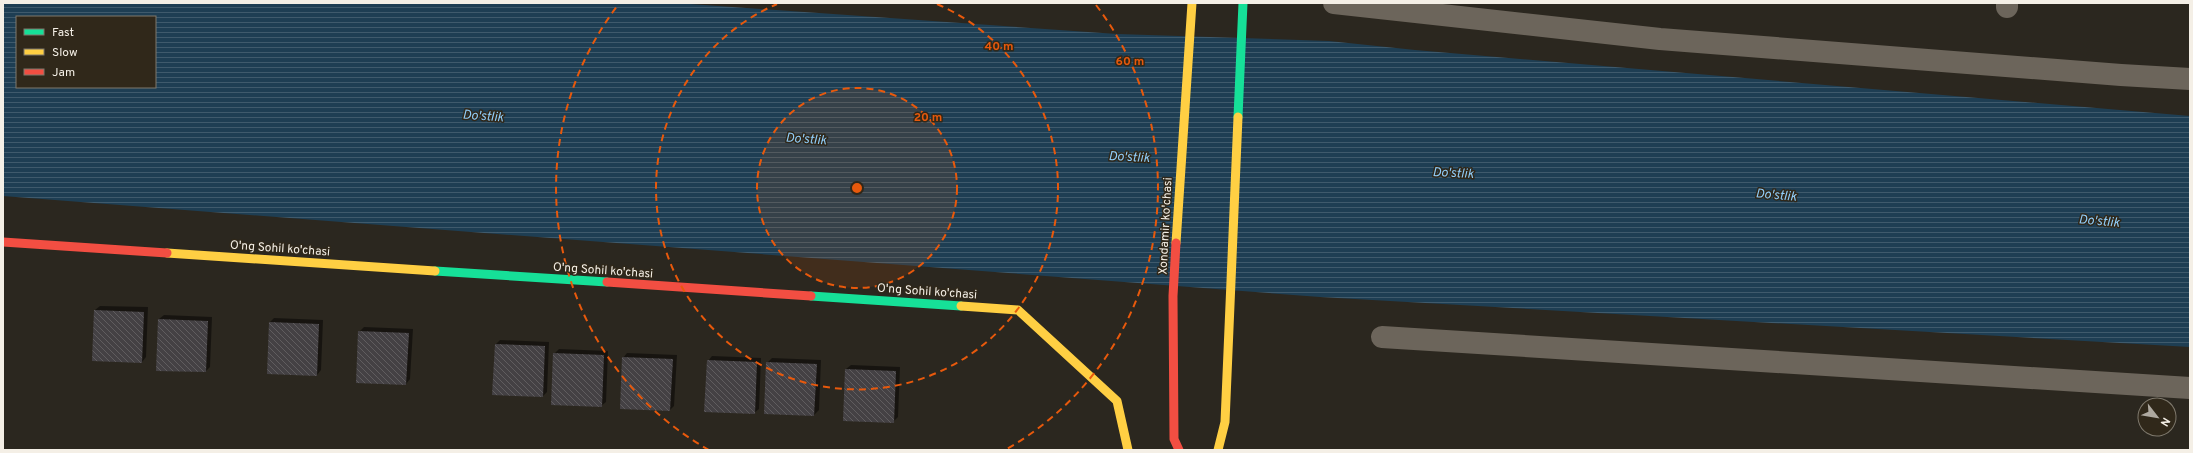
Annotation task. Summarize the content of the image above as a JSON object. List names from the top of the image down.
{
  "streets": {
    "street": ["Xondamir ko'chasi", "O'ng Sohil ko'chasi"]
  },
  "water": ["Do'stlik"],
  "legend": ["Fast", "Slow", "Jam"],
  "north": "bottom right",
  "rings": ["40 m", "60 m", "20 m"]
}
